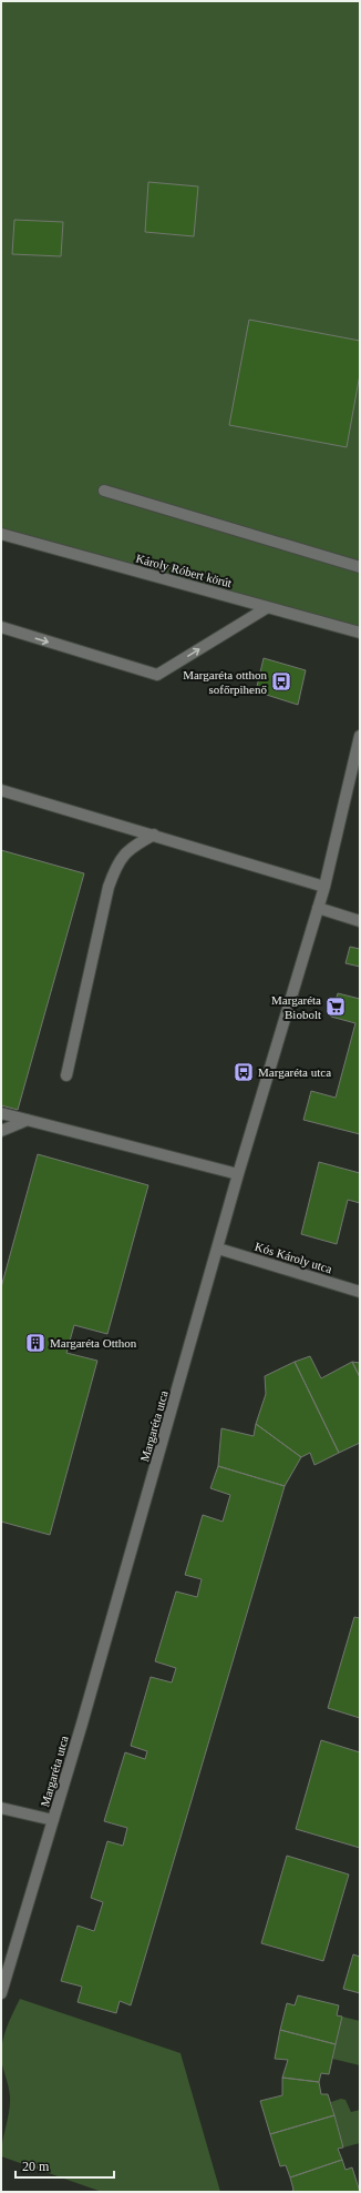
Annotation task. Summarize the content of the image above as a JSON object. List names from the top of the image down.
{
  "streets": {
    "street": ["Károly Róbert körút", "Kós Károly utca", "Margaréta utca"]
  },
  "crossings": [
    ["Kós Károly utca", "Margaréta utca"]
  ],
  "places": {
    "bus stop": ["Margaréta otthon sofőrpihenő", "Margaréta utca"],
    "supermarket": ["Margaréta Biobolt"],
    "building": ["Margaréta Otthon"]
  },
  "scale_bar": "20 m"
}
